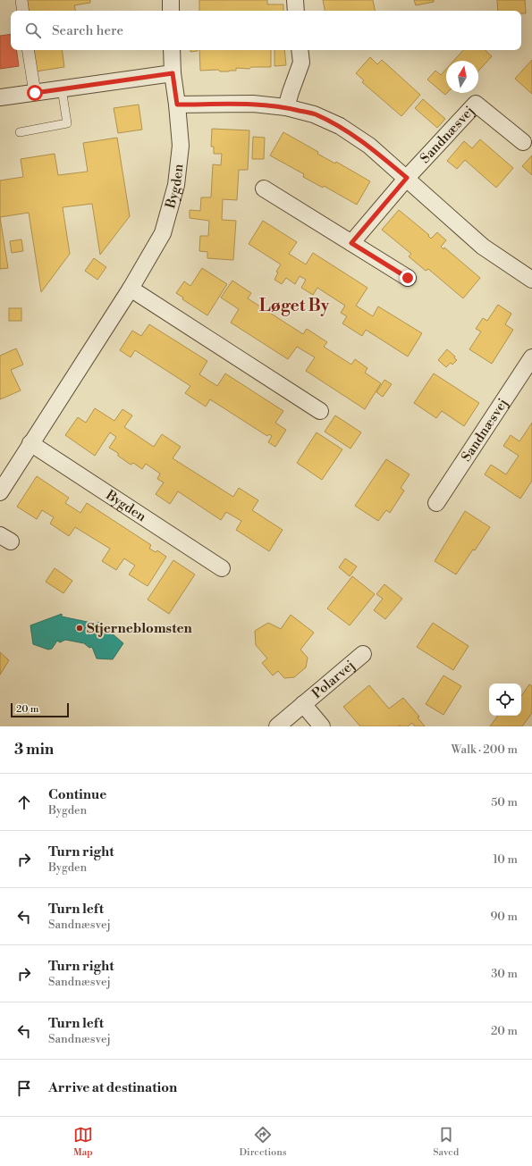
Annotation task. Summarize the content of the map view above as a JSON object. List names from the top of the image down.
{
  "streets": {
    "street": ["Sandnæsvej", "Bygden", "Polarvej"]
  },
  "districts": ["Løget By"],
  "places": ["Stjerneblomsten"],
  "scale_bar": "20 m",
  "north": "top",
  "page": {
    "search": "Search here",
    "scale": "20 m",
    "heading": ["3 min", "Walk · 200 m"],
    "list": [
      ["Continue", "Bygden", "50 m"],
      ["Turn right", "Bygden", "10 m"],
      ["Turn left", "Sandnæsvej", "90 m"],
      ["Turn right", "Sandnæsvej", "30 m"],
      ["Turn left", "Sandnæsvej", "20 m"],
      "Arrive at destination"
    ],
    "nav": ["Map", "Directions", "Saved"]
  }
}
